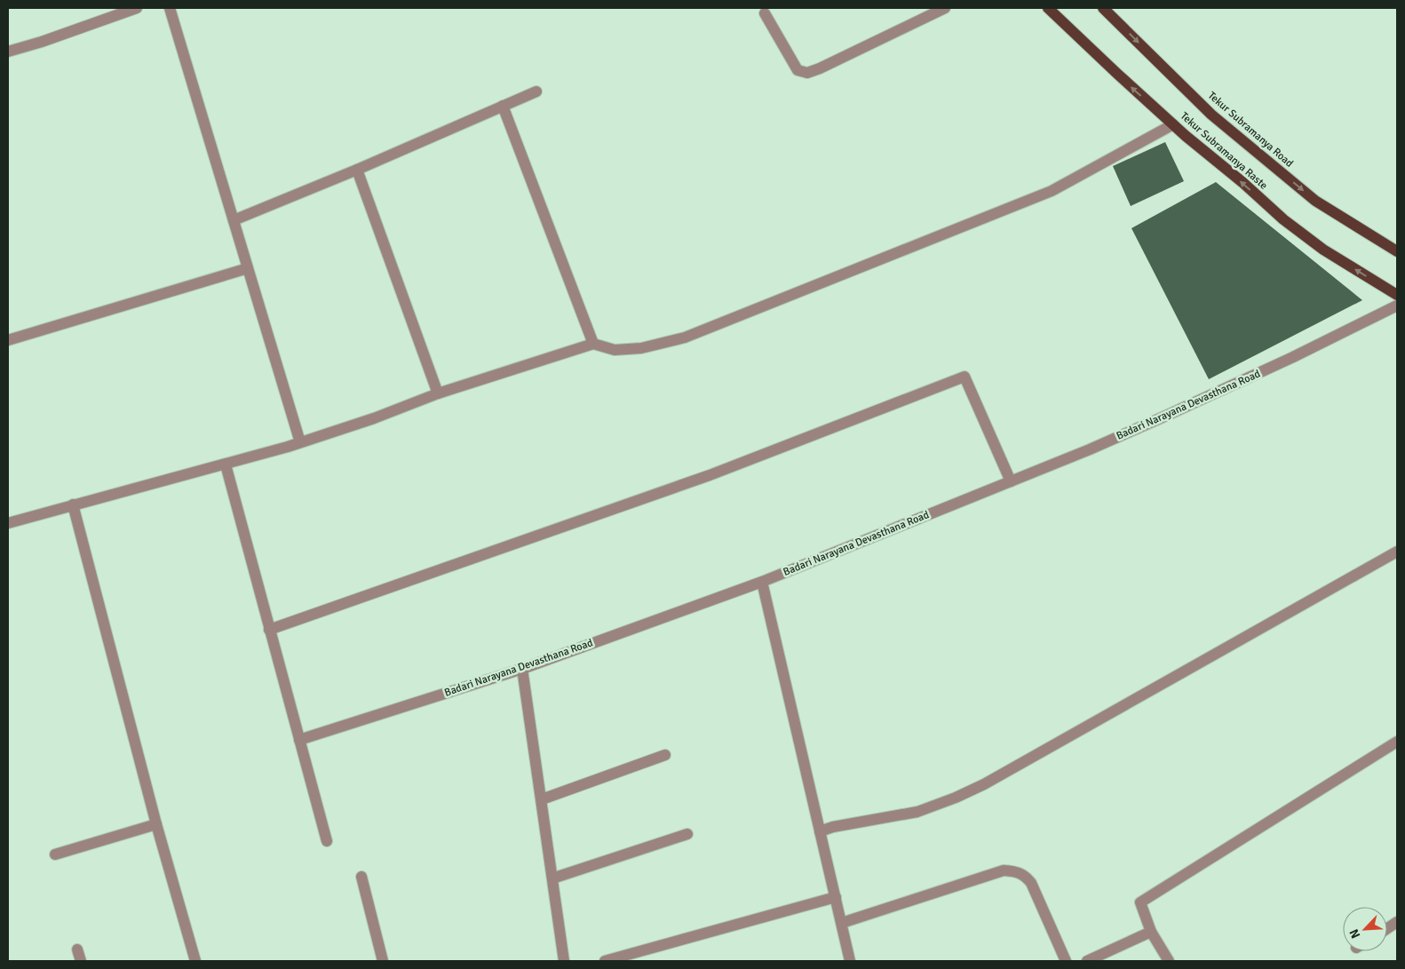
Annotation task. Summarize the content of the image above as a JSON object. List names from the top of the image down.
{
  "streets": {
    "main road": ["Tekur Subramanya Road", "Tekur Subramanya Raste"],
    "street": ["Badari Narayana Devasthana Road"]
  },
  "one_way": ["Tekur Subramanya Road", "Tekur Subramanya Raste"],
  "north": "bottom left"
}
